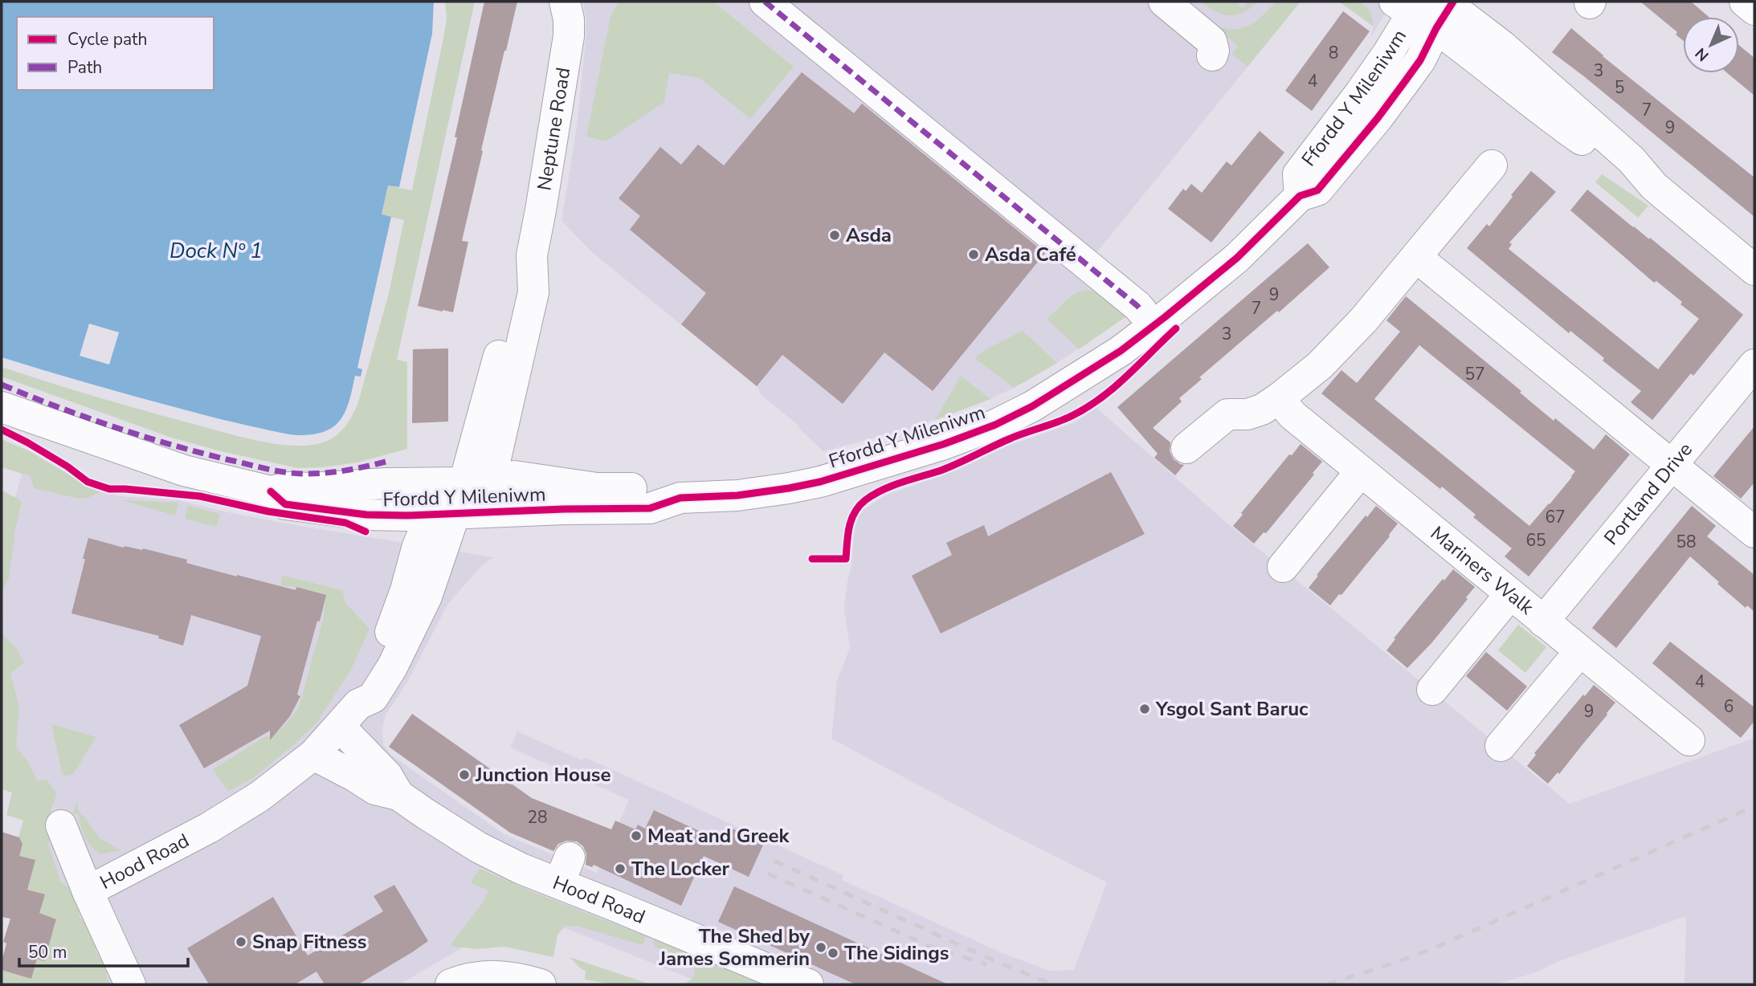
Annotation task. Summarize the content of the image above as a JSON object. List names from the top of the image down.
{
  "streets": {
    "street": [
      "Ffordd Y Mileniwm",
      "Neptune Road",
      "Portland Drive",
      "Mariners Walk",
      "Hood Road"
    ]
  },
  "crossings": [
    ["Ffordd Y Mileniwm", "Neptune Road"],
    ["Ffordd Y Mileniwm", "Hood Road"],
    ["Neptune Road", "Hood Road"],
    ["Portland Drive", "Mariners Walk"]
  ],
  "water": ["Dock Nº 1"],
  "places": [
    "Asda",
    "Asda Café",
    "Ysgol Sant Baruc",
    "Junction House",
    "Meat and Greek",
    "The Locker",
    "Snap Fitness",
    "The Shed by James Sommerin",
    "The Sidings"
  ],
  "house_numbers": [
    "8",
    "3",
    "4",
    "5",
    "7",
    "9",
    "9",
    "7",
    "3",
    "57",
    "67",
    "65",
    "58",
    "4",
    "6",
    "9",
    "28"
  ],
  "legend": ["Cycle path", "Path"],
  "scale_bar": "50 m",
  "north": "bottom left"
}
